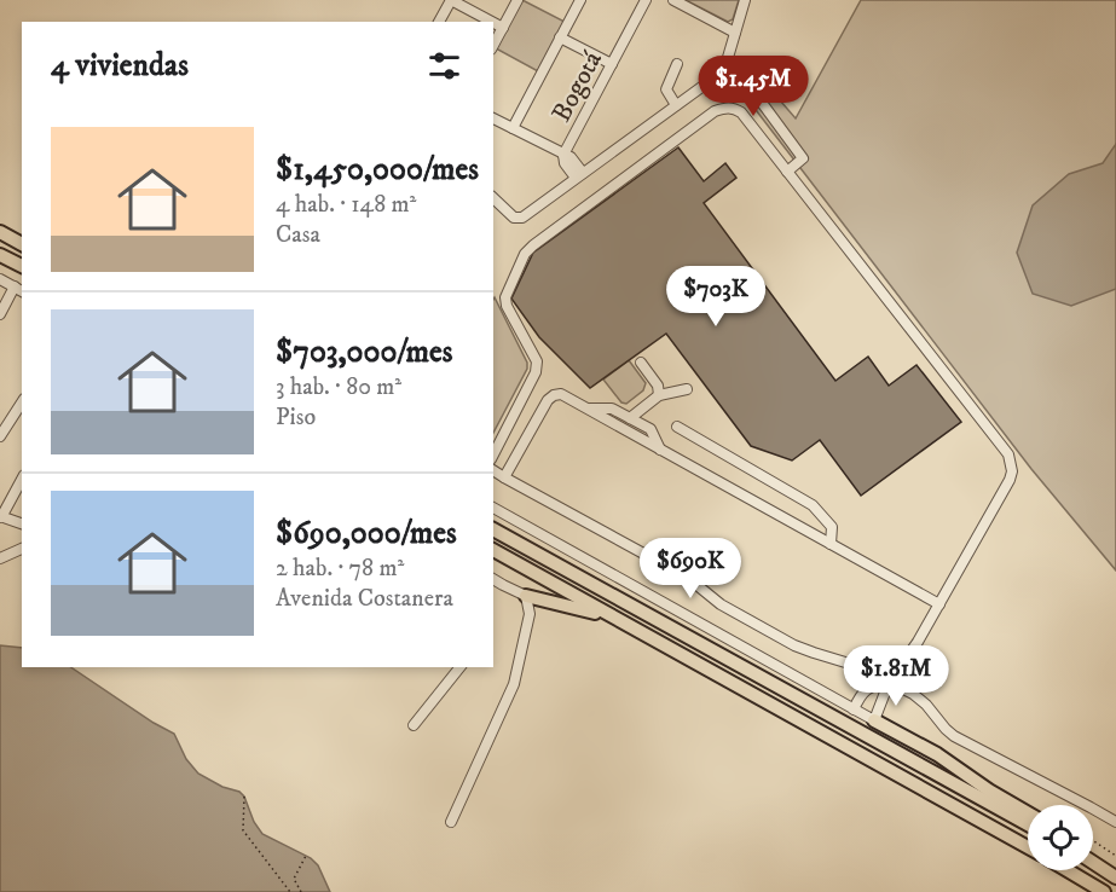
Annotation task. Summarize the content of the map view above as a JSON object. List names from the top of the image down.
{
  "streets": {
    "street": ["Bogotá"]
  },
  "page": {
    "heading": "4 viviendas",
    "price": [
      "$1.45M",
      "$703K",
      "$690K",
      "$1.81M"
    ],
    "list": [
      {
        "name": "$1,450,000/mes",
        "note": "4 hab. · 148 m² · Casa"
      },
      {
        "name": "$703,000/mes",
        "note": "3 hab. · 80 m² · Piso"
      },
      {
        "name": "$690,000/mes",
        "note": "2 hab. · 78 m² · Avenida Costanera"
      }
    ]
  }
}
